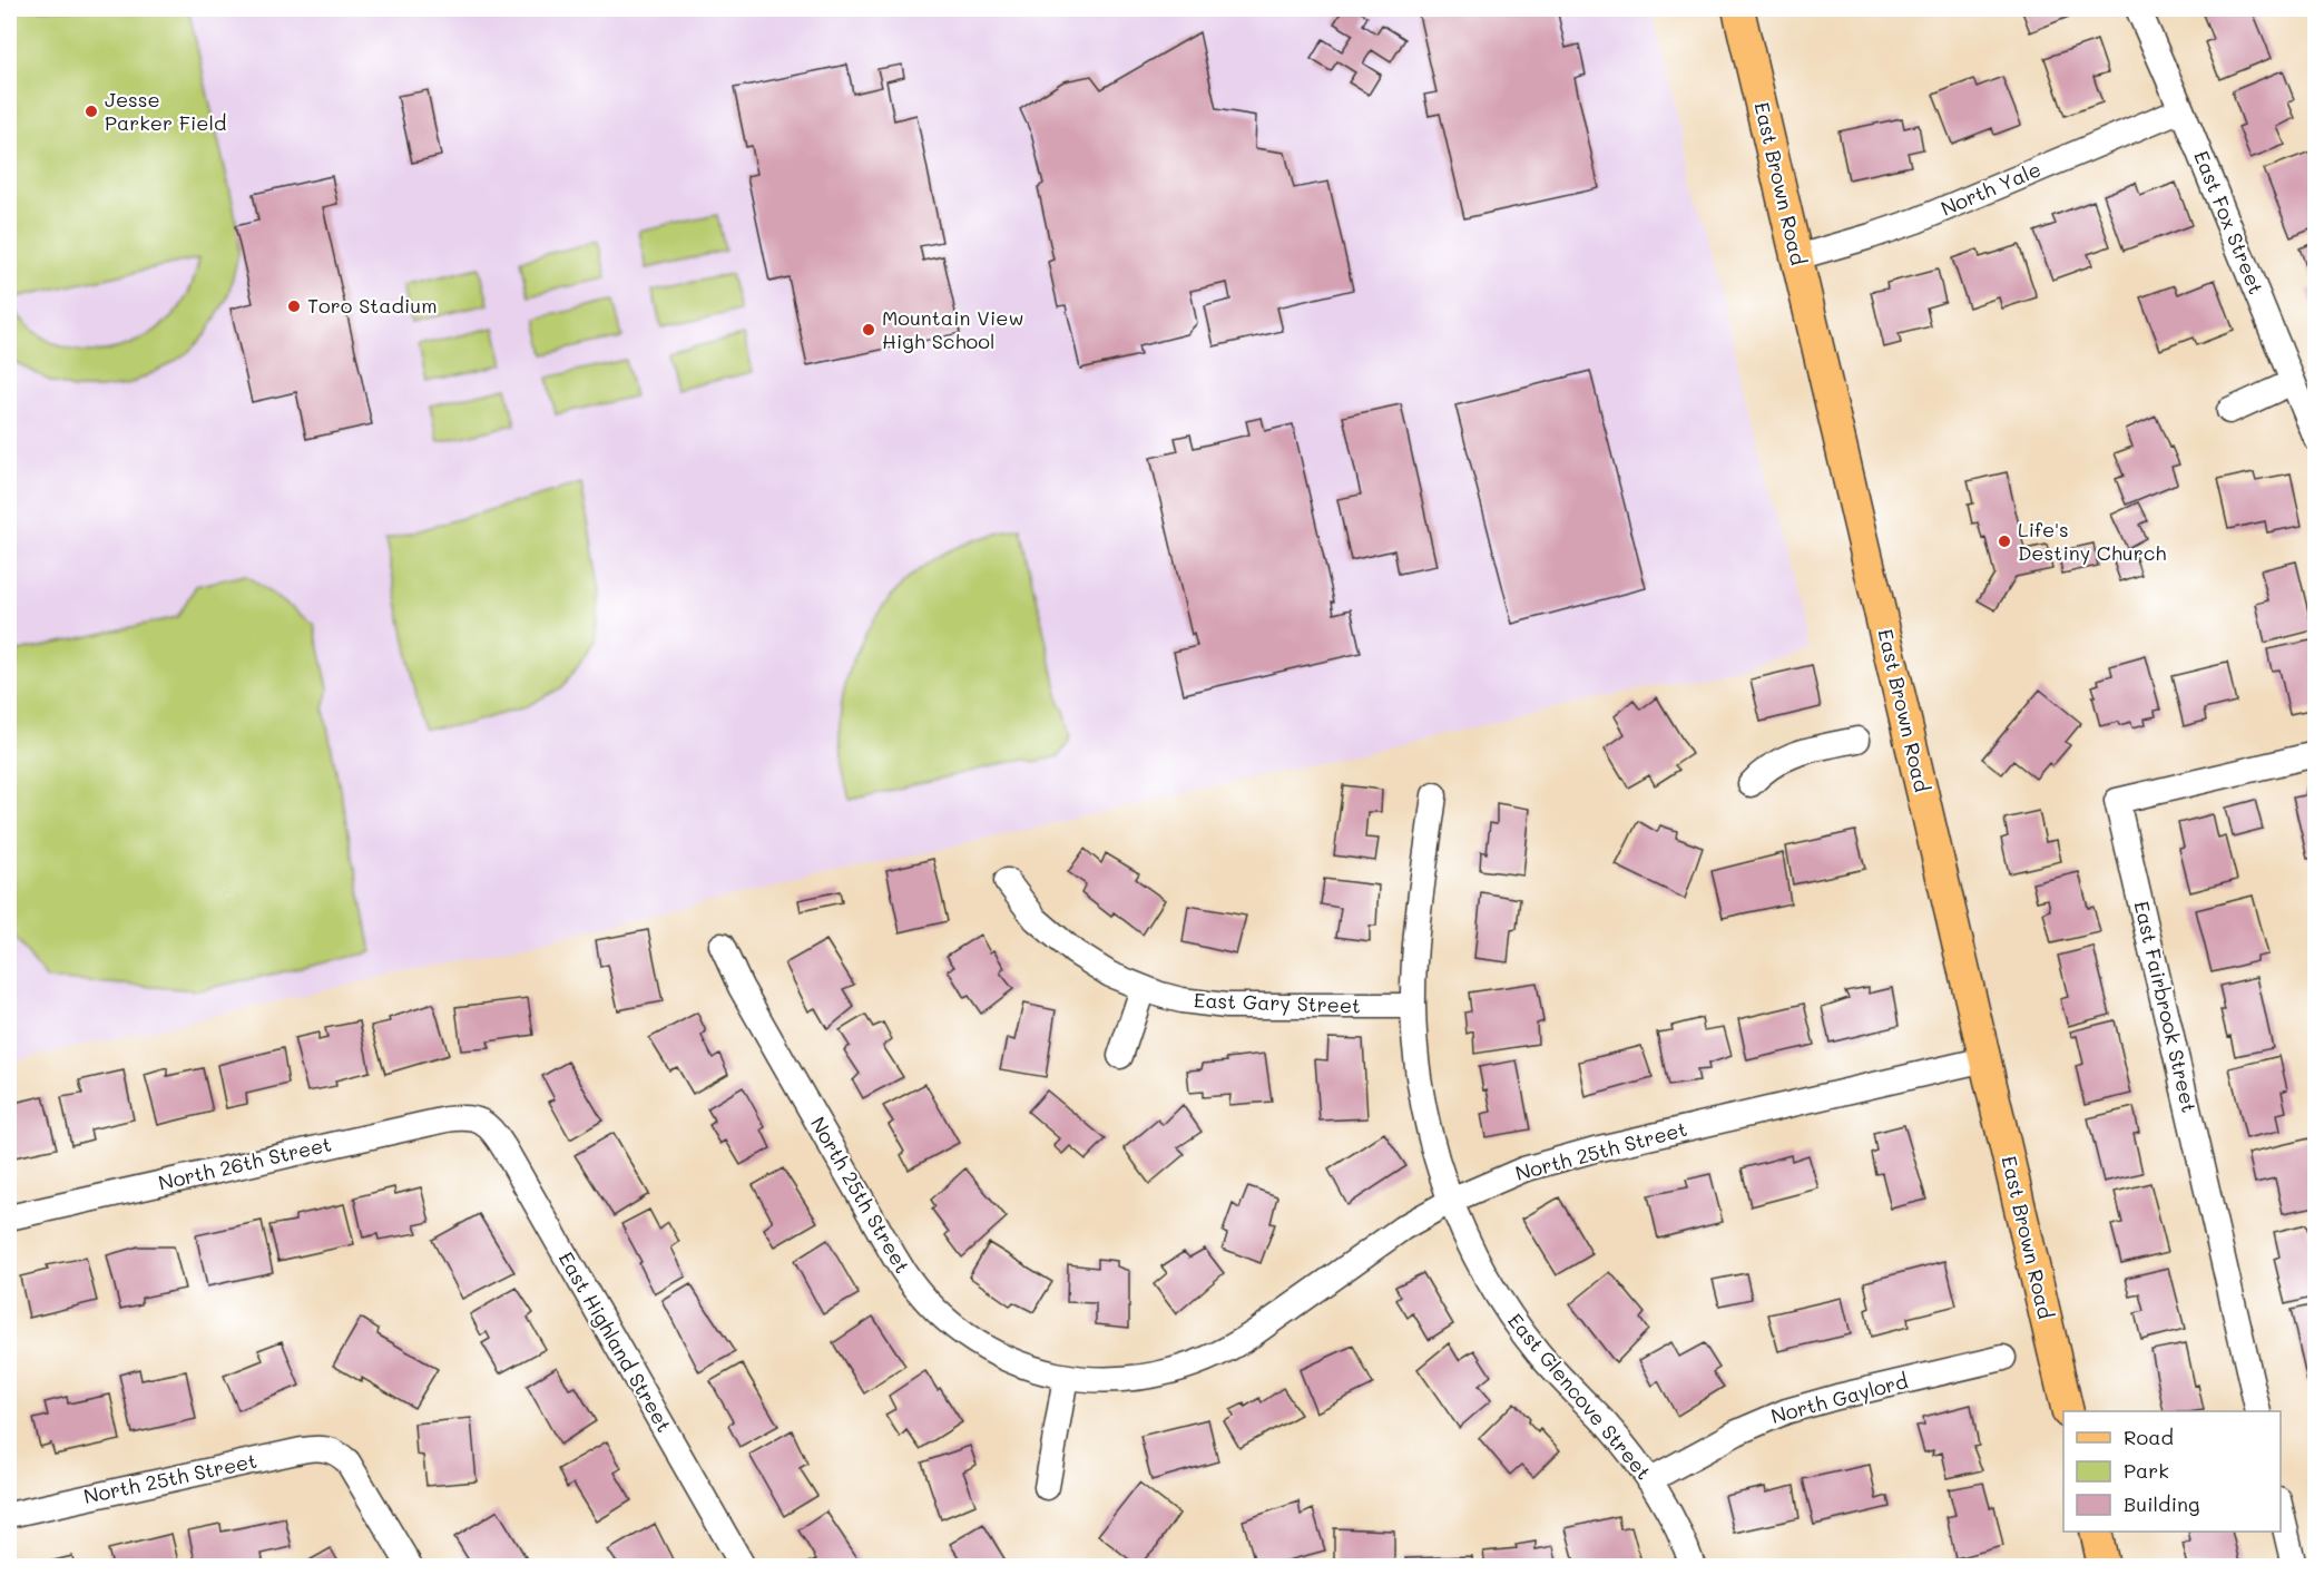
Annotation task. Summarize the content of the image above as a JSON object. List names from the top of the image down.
{
  "streets": {
    "main road": ["East Brown Road"],
    "street": [
      "North Yale",
      "East Fox Street",
      "East Gary Street",
      "East Fairbrook Street",
      "North 25th Street",
      "North 26th Street",
      "East Highland Street",
      "East Glencove Street",
      "North Gaylord"
    ]
  },
  "crossings": [
    ["East Brown Road", "North Yale"],
    ["East Brown Road", "North 25th Street"],
    ["North Yale", "East Fox Street"],
    ["East Gary Street", "East Glencove Street"],
    ["North 25th Street", "East Glencove Street"],
    ["North 26th Street", "East Highland Street"],
    ["East Glencove Street", "North Gaylord"]
  ],
  "places": [
    "Jesse Parker Field",
    "Toro Stadium",
    "Mountain View High School",
    "Life's Destiny Church"
  ],
  "legend": ["Road", "Park", "Building"]
}
